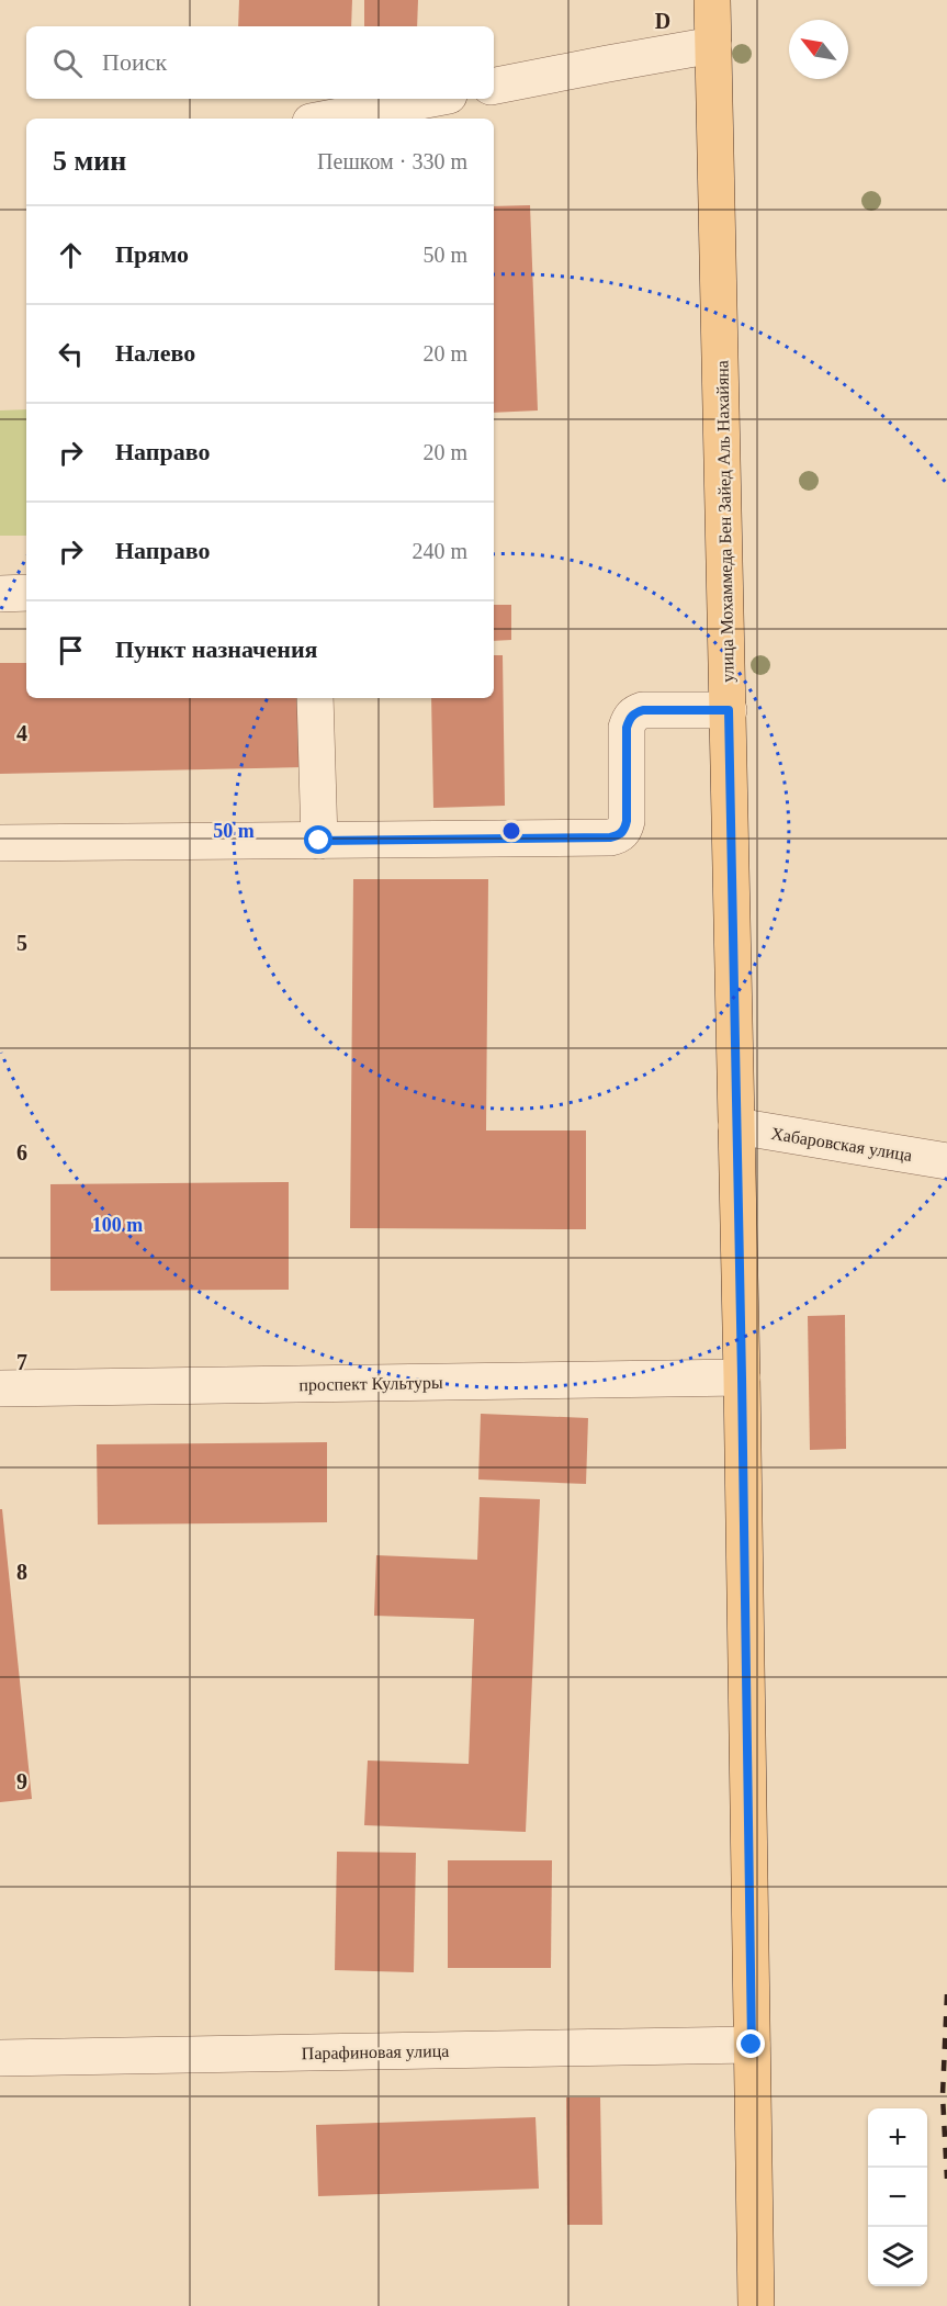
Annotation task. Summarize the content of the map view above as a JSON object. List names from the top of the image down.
{
  "streets": {
    "main road": ["улица Мохаммеда Бен Зайед Аль Нахайяна"],
    "street": ["Хабаровская улица", "проспект Культуры", "Парафиновая улица"]
  },
  "crossings": [
    ["улица Мохаммеда Бен Зайед Аль Нахайяна", "Хабаровская улица"],
    ["улица Мохаммеда Бен Зайед Аль Нахайяна", "проспект Культуры"],
    ["улица Мохаммеда Бен Зайед Аль Нахайяна", "Парафиновая улица"]
  ],
  "north": "top left",
  "page": {
    "search": "Поиск",
    "heading": ["5 мин", "Пешком · 330 m"],
    "list": [
      ["Прямо", "50 m"],
      ["Налево", "20 m"],
      ["Направо", "20 m"],
      ["Направо", "240 m"],
      "Пункт назначения"
    ],
    "map_buttons": ["+", "−"]
  },
  "grid": {
    "columns": ["D"],
    "rows": [
      "4",
      "5",
      "6",
      "7",
      "8",
      "9"
    ]
  },
  "rings": ["50 m", "100 m"]
}
